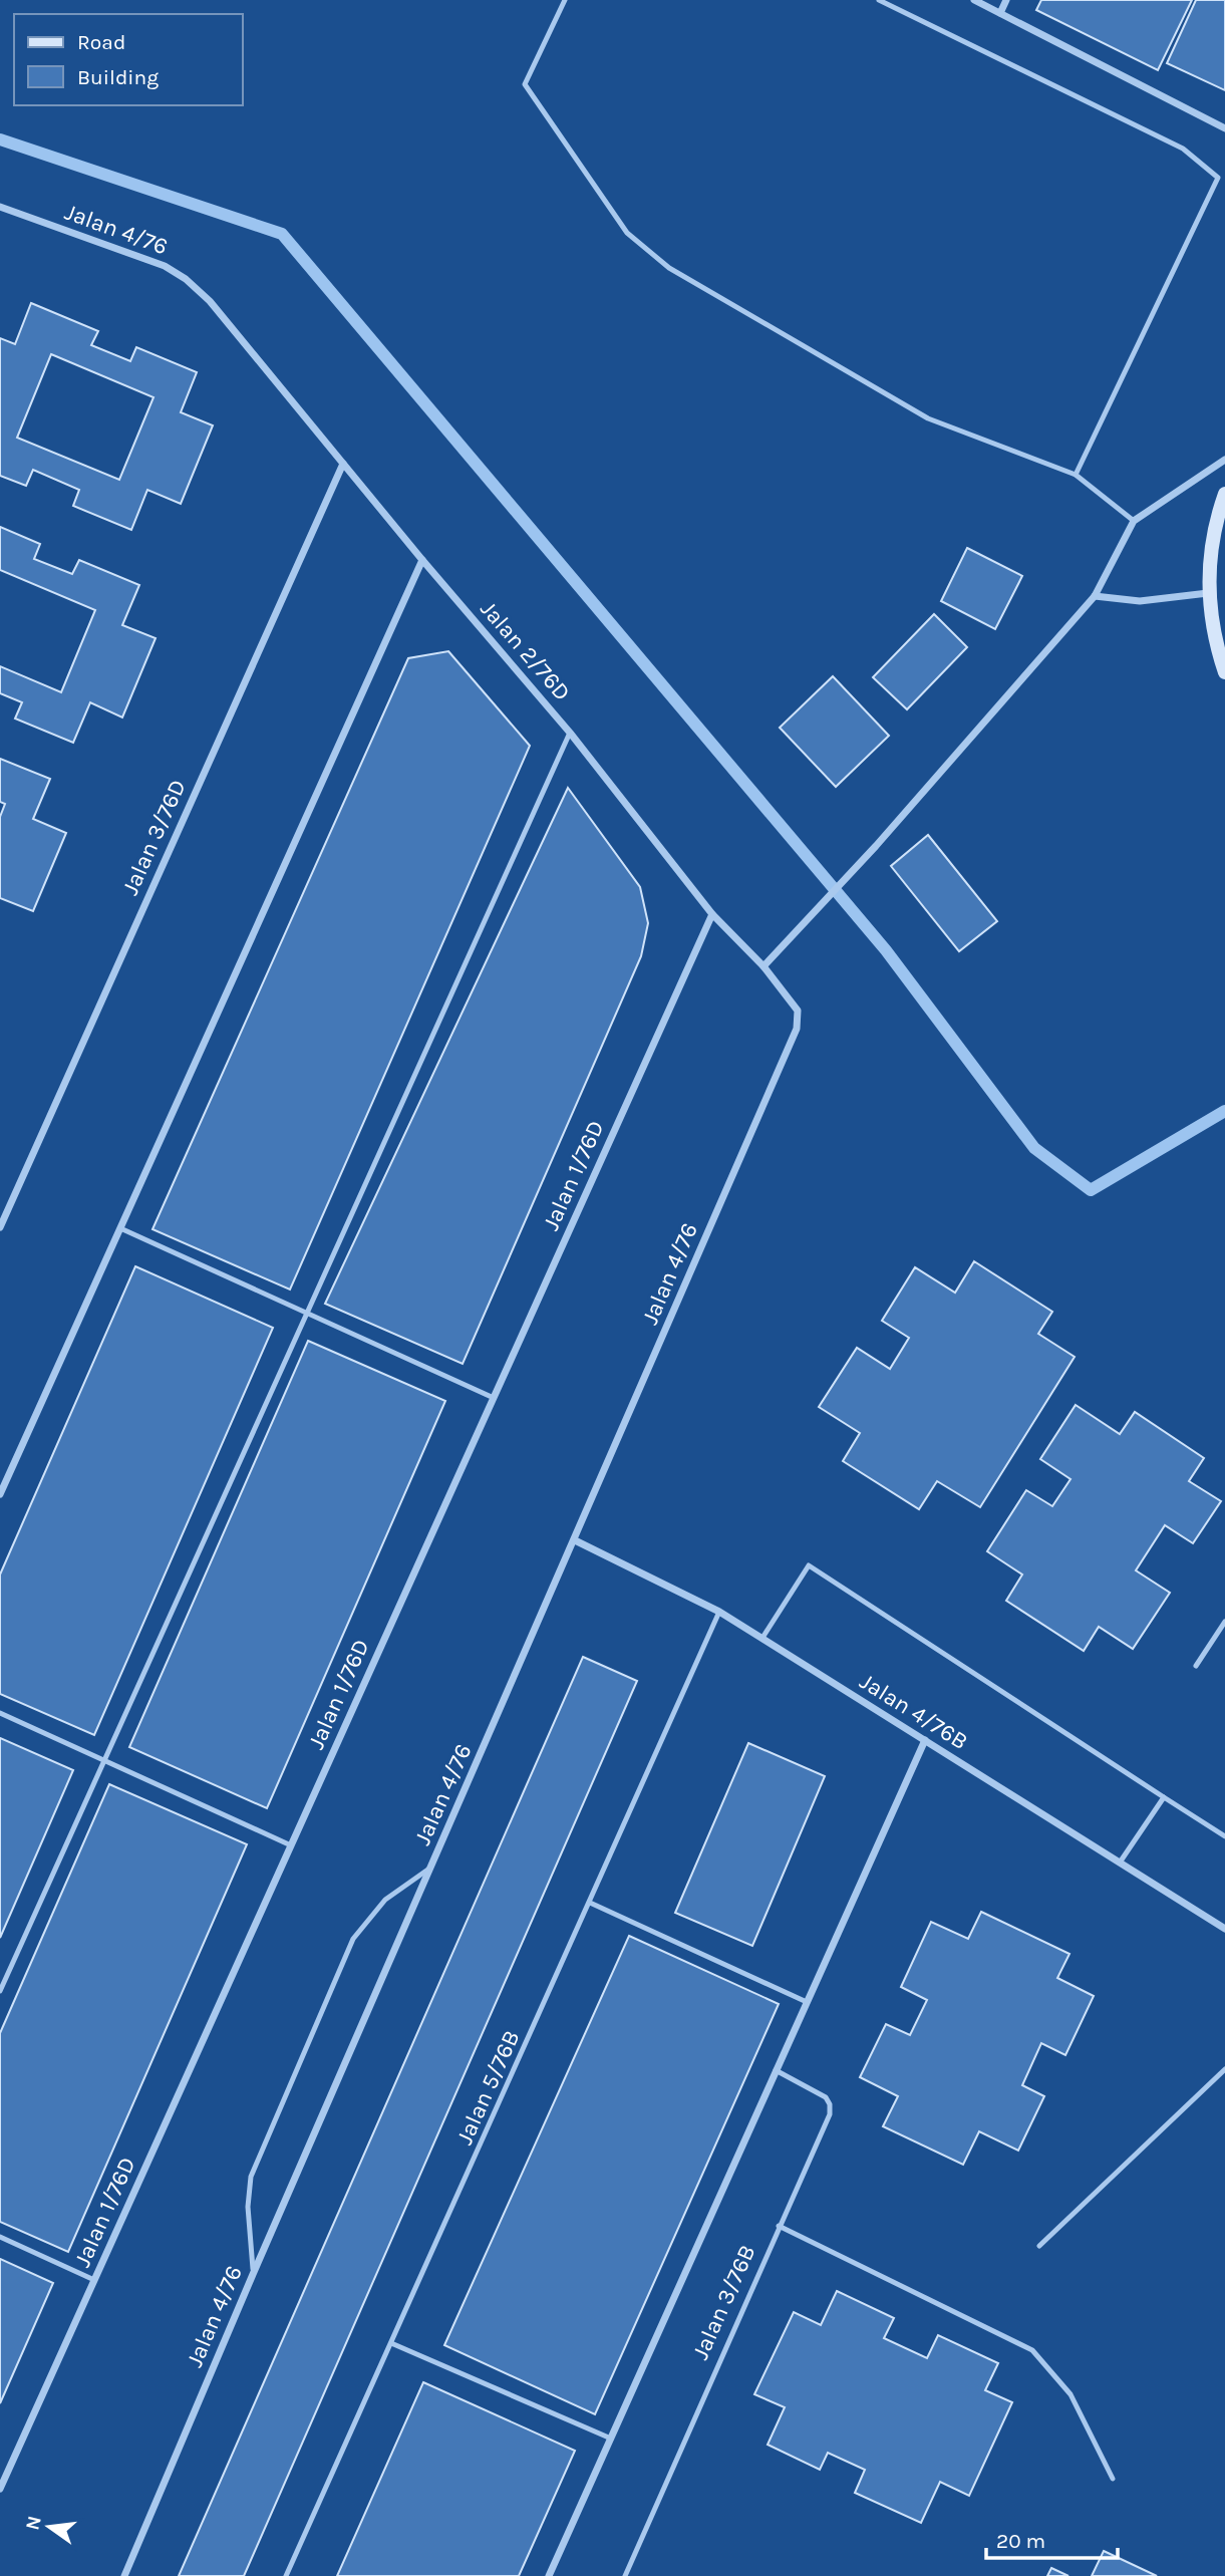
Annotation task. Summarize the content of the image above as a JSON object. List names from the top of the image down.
{
  "streets": {
    "street": [
      "Jalan 4/76",
      "Jalan 2/76D",
      "Jalan 3/76D",
      "Jalan 1/76D",
      "Jalan 4/76B",
      "Jalan 3/76B"
    ],
    "lane": ["Jalan 5/76B"]
  },
  "crossings": [
    ["Jalan 4/76", "Jalan 2/76D"],
    ["Jalan 4/76", "Jalan 4/76B"],
    ["Jalan 2/76D", "Jalan 3/76D"],
    ["Jalan 2/76D", "Jalan 1/76D"],
    ["Jalan 4/76B", "Jalan 5/76B"],
    ["Jalan 4/76B", "Jalan 3/76B"]
  ],
  "legend": ["Road", "Building"],
  "scale_bar": "20 m",
  "north": "left"
}
